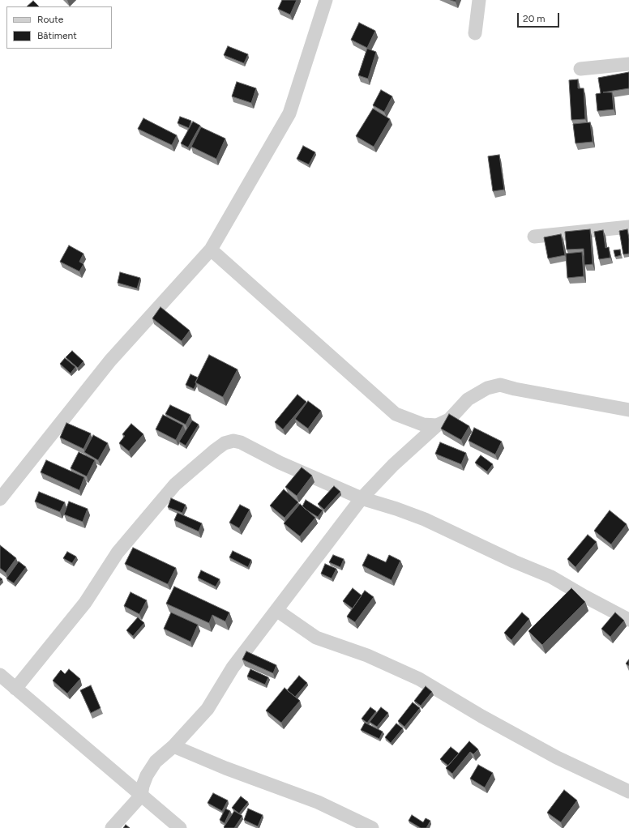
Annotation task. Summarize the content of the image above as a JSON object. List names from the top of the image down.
{
  "legend": ["Route", "Bâtiment"],
  "scale_bar": "20 m"
}
